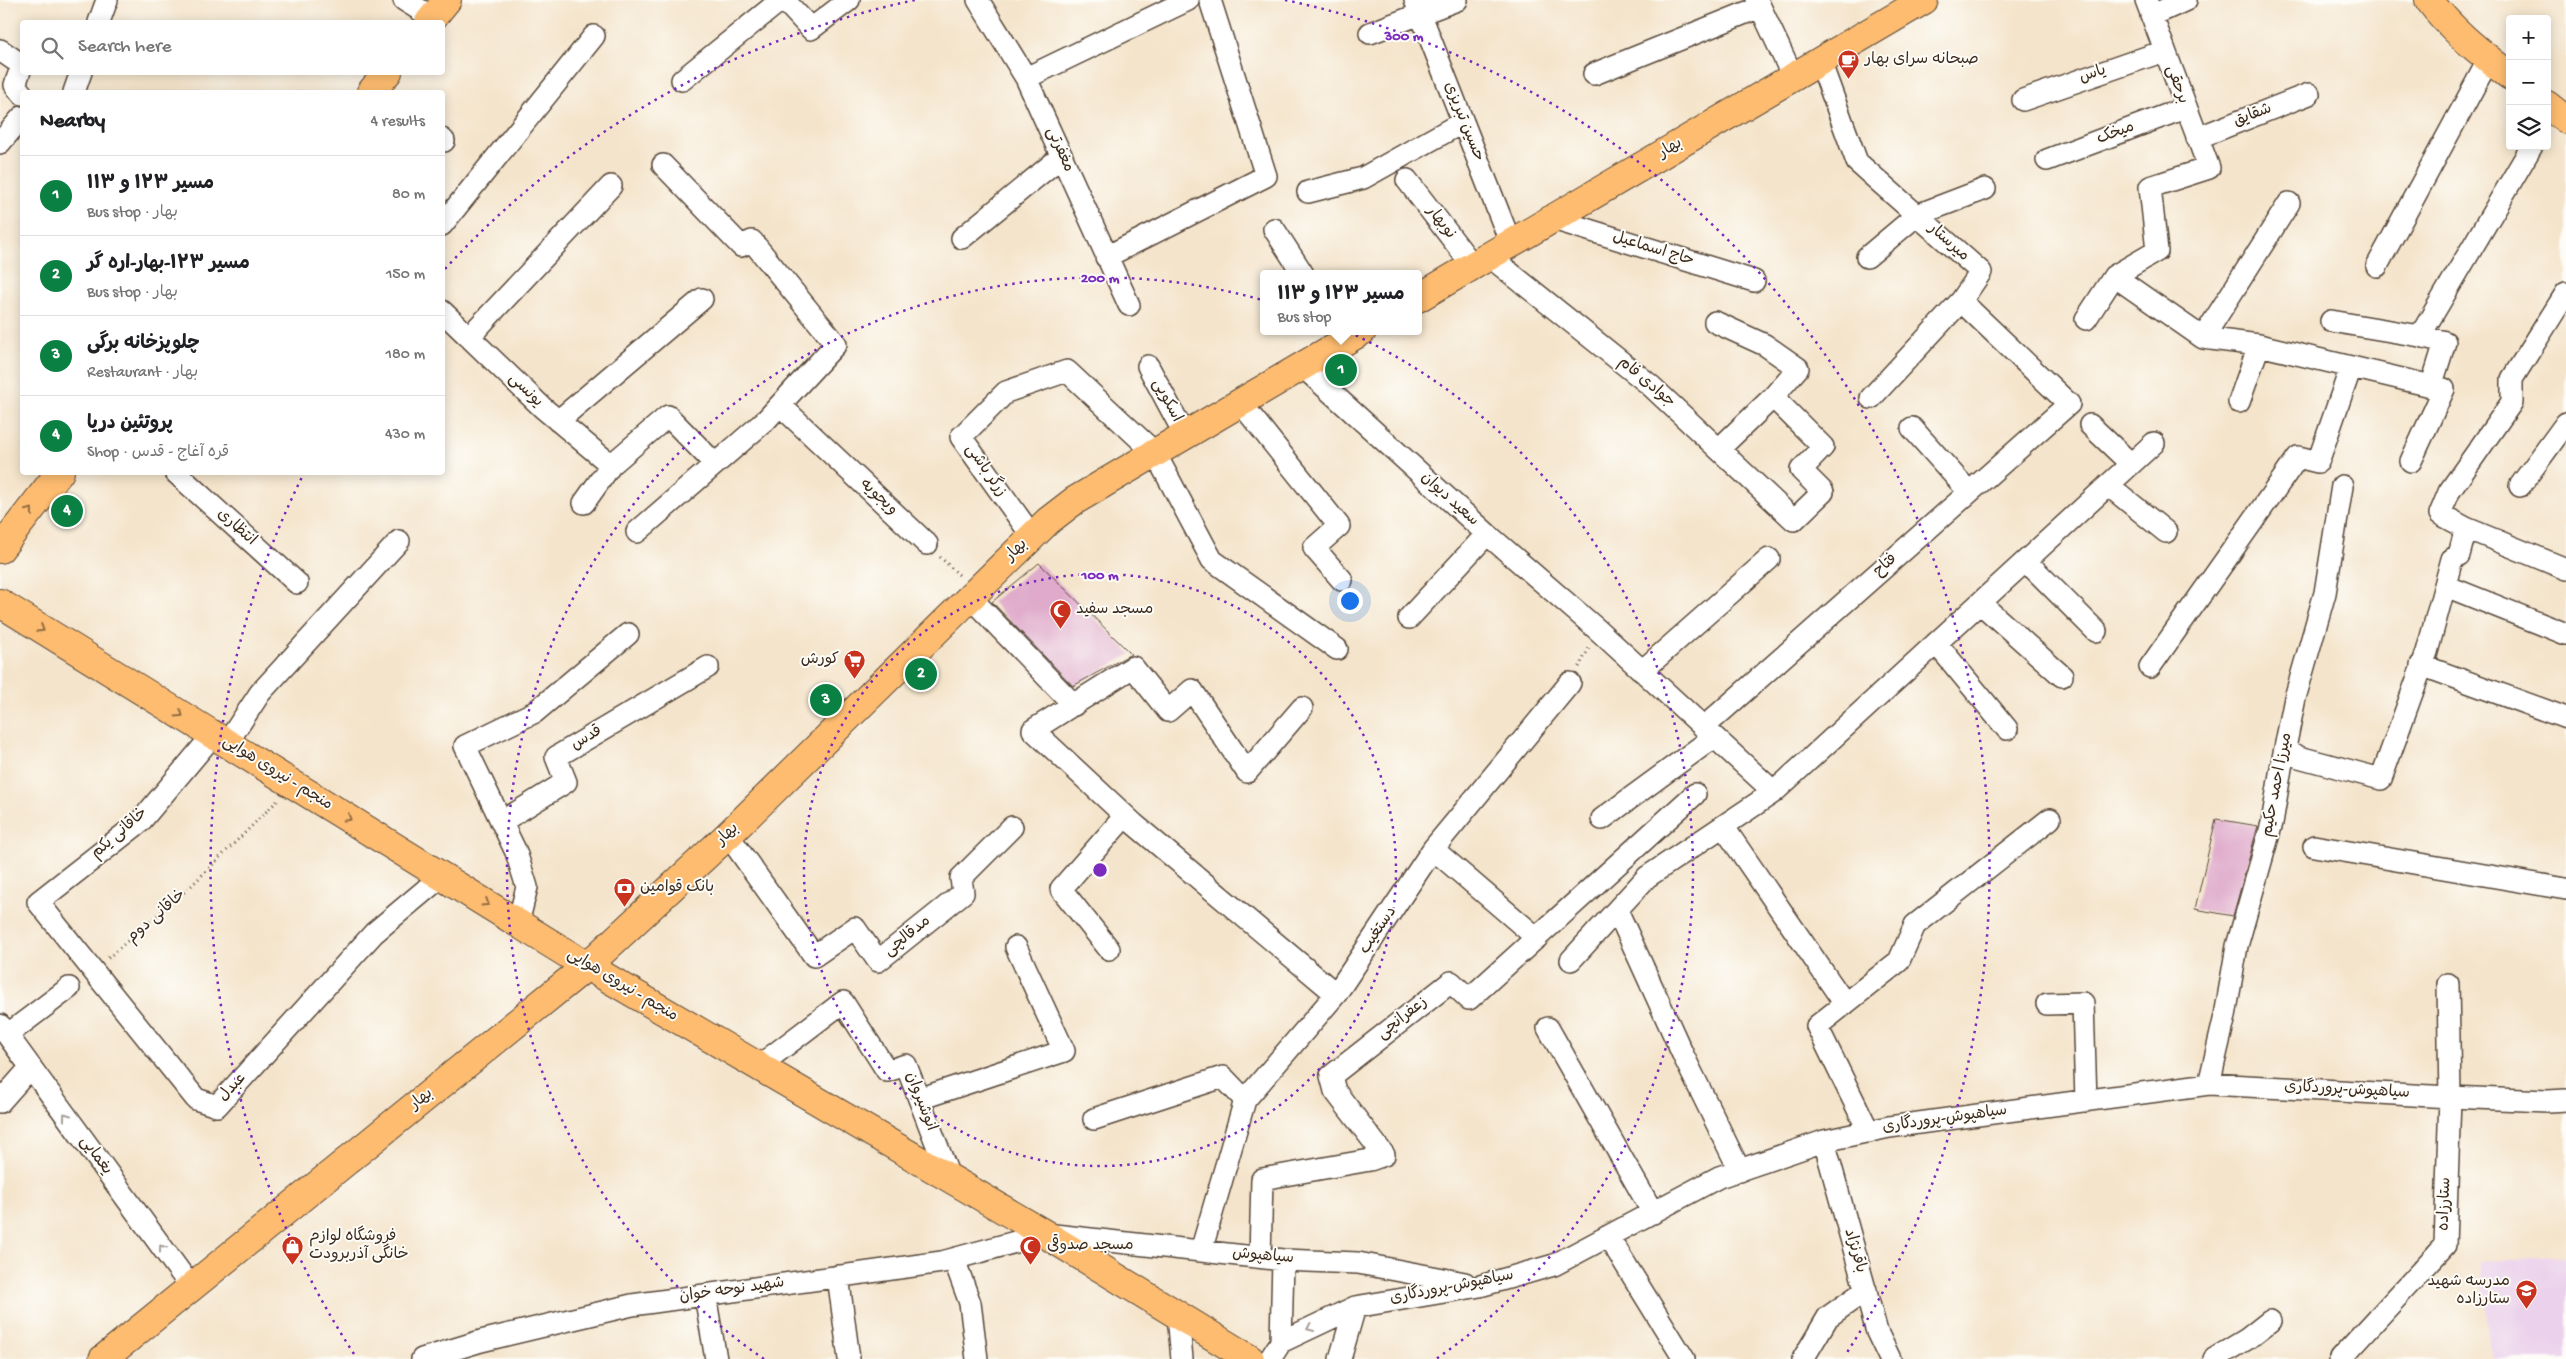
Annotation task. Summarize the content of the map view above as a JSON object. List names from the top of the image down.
{
  "streets": {
    "main road": ["بهار", "منجم - نیروی هوایی"],
    "street": [
      "یاس",
      "برحقی",
      "شقایق",
      "حسین تبریزی",
      "میخک",
      "مغفرتی",
      "نوبهار",
      "میرستار",
      "حاج اسماعیل",
      "جوادی فام",
      "یونسی",
      "اسکویی",
      "زرگر باشی",
      "ویجویه",
      "سعید دیوان",
      "انتظاری",
      "فتاح",
      "قدس",
      "میرزا احمد حکیم",
      "خاقانی یکم",
      "دستغیب",
      "مدقالچی",
      "زعفرانچی",
      "عبدل",
      "سیاهپوش-پروردگاری",
      "انوشیروان",
      "یغمایی",
      "ستارزاده",
      "باقرنژاد",
      "سیاهپوش",
      "شهید نوحه خوان"
    ],
    "path": ["خاقانی دوم"]
  },
  "crossings": [
    ["یاس", "برحقی"],
    ["برحقی", "شقایق"],
    ["برحقی", "میخک"],
    ["حسین تبریزی", "بهار"],
    ["حسین تبریزی", "نوبهار"],
    ["حسین تبریزی", "جوادی فام"],
    ["بهار", "نوبهار"],
    ["بهار", "میرستار"],
    ["بهار", "حاج اسماعیل"],
    ["بهار", "جوادی فام"],
    ["بهار", "اسکویی"],
    ["بهار", "زرگر باشی"],
    ["بهار", "سعید دیوان"],
    ["بهار", "منجم - نیروی هوایی"],
    ["بهار", "مدقالچی"],
    ["بهار", "یغمایی"],
    ["نوبهار", "جوادی فام"],
    ["میرستار", "فتاح"],
    ["سعید دیوان", "فتاح"],
    ["منجم - نیروی هوایی", "خاقانی یکم"],
    ["منجم - نیروی هوایی", "خاقانی دوم"],
    ["منجم - نیروی هوایی", "عبدل"],
    ["منجم - نیروی هوایی", "انوشیروان"],
    ["منجم - نیروی هوایی", "سیاهپوش"],
    ["منجم - نیروی هوایی", "شهید نوحه خوان"],
    ["میرزا احمد حکیم", "سیاهپوش-پروردگاری"],
    ["خاقانی یکم", "عبدل"],
    ["خاقانی دوم", "عبدل"],
    ["دستغیب", "سیاهپوش"],
    ["زعفرانچی", "سیاهپوش"],
    ["سیاهپوش-پروردگاری", "ستارزاده"],
    ["سیاهپوش-پروردگاری", "باقرنژاد"],
    ["سیاهپوش-پروردگاری", "سیاهپوش"],
    ["سیاهپوش", "شهید نوحه خوان"]
  ],
  "one_way": ["منجم - نیروی هوایی", "یغمایی"],
  "places": {
    "cafe": ["صبحانه سرای بهار"],
    "mosque": ["مسجد سفید", "مسجد صدوقی"],
    "supermarket": ["کورش"],
    "bank": ["بانک قوامین"],
    "shop": ["فروشگاه لوازم خانگی آذربرودت"],
    "school or university": ["مدرسه شهید ستارزاده"]
  },
  "page": {
    "map_buttons": ["+", "−"],
    "search": "Search here",
    "heading": ["Nearby", "4 results"],
    "list": [
      {
        "mark": "1",
        "name": "مسیر ۱۲۳ و ۱۱۳",
        "note": "Bus stop · بهار",
        "value": "80 m"
      },
      {
        "mark": "2",
        "name": "مسیر ۱۲۳-بهار-اره گر",
        "note": "Bus stop · بهار",
        "value": "150 m"
      },
      {
        "mark": "3",
        "name": "چلوپزخانه برگی",
        "note": "Restaurant · بهار",
        "value": "180 m"
      },
      {
        "mark": "4",
        "name": "پروتئین دریا",
        "note": "Shop · قره آغاج - قدس",
        "value": "430 m"
      }
    ],
    "popup": ["مسیر ۱۲۳ و ۱۱۳", "Bus stop"],
    "pins": [
      "1",
      "4",
      "2",
      "3"
    ]
  },
  "rings": ["300 m", "200 m", "100 m"]
}
